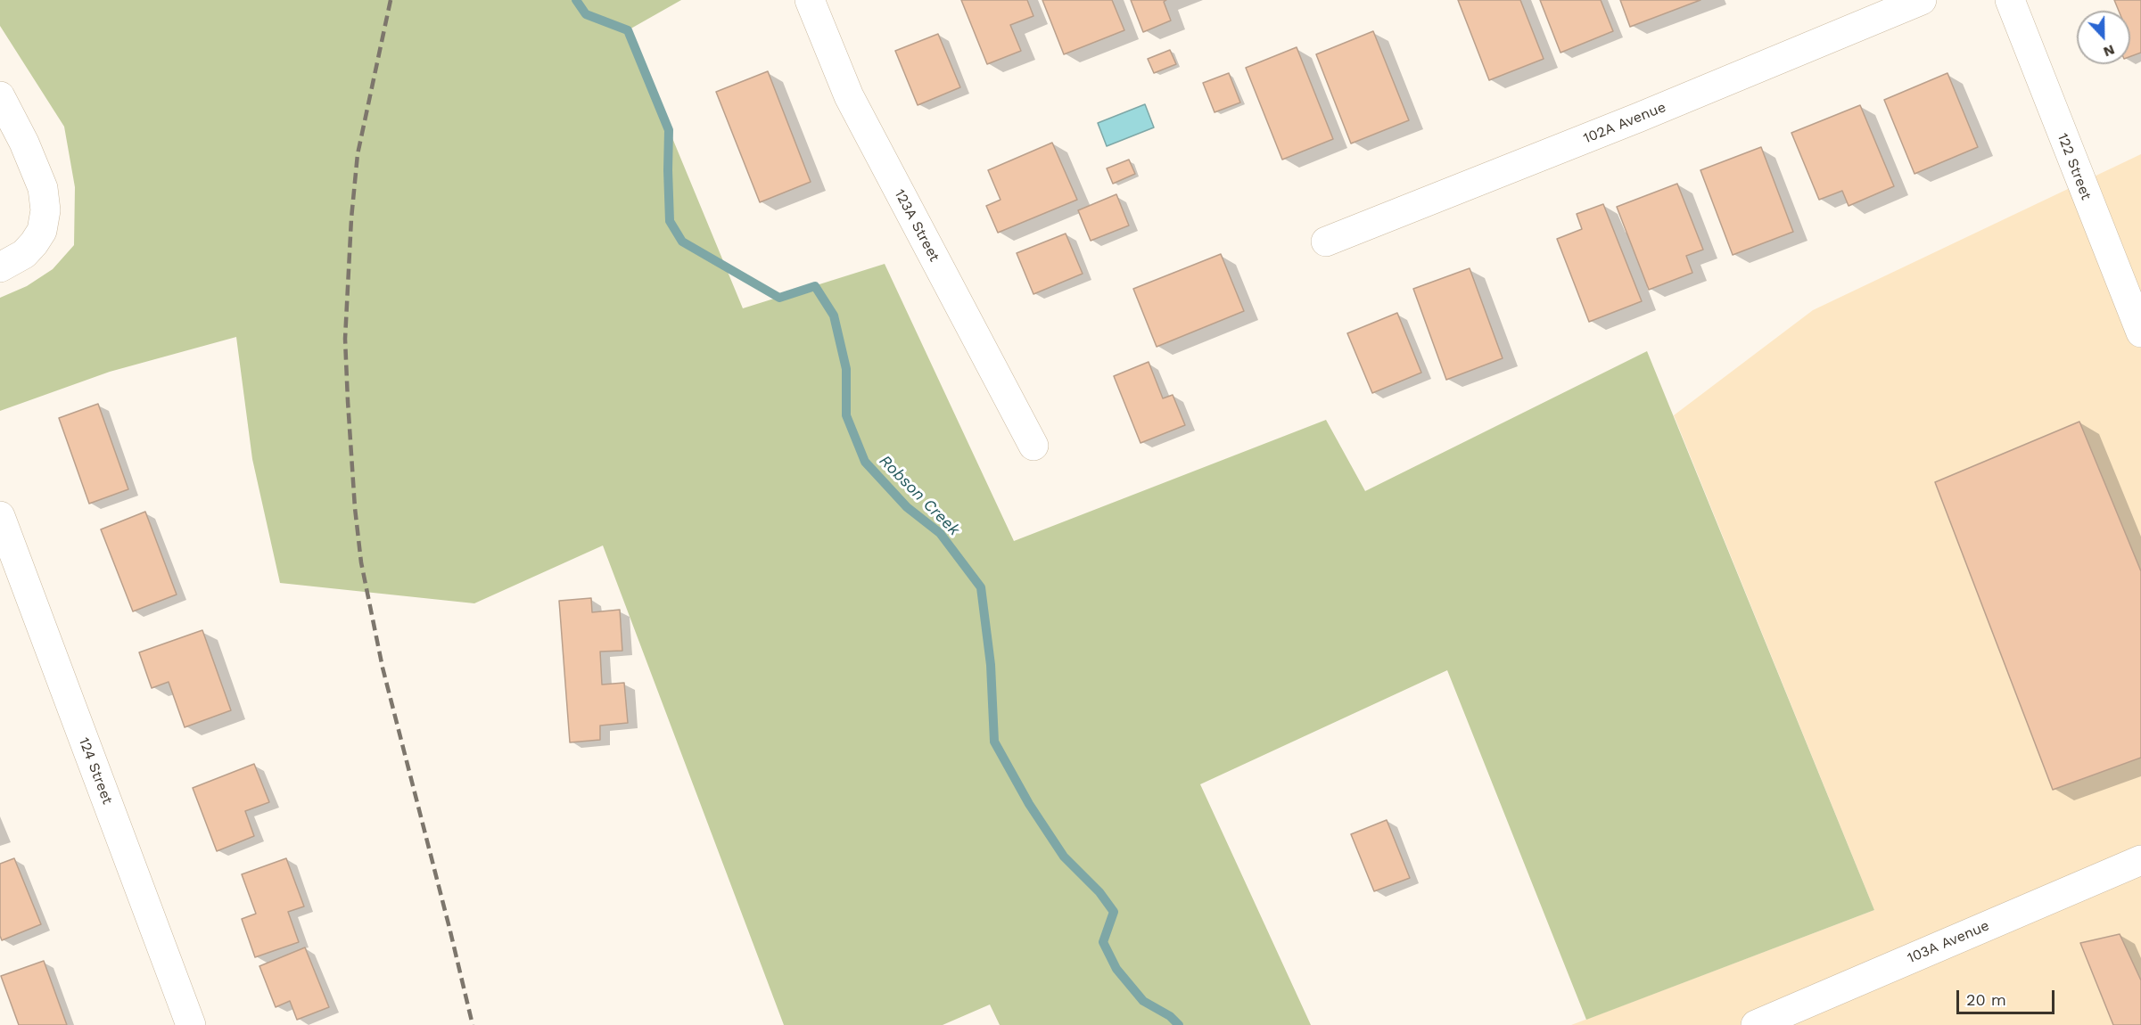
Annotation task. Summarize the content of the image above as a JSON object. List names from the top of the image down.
{
  "streets": {
    "street": [
      "102A Avenue",
      "122 Street",
      "123A Street",
      "124 Street",
      "103A Avenue"
    ]
  },
  "water": ["Robson Creek"],
  "scale_bar": "20 m",
  "north": "bottom"
}
